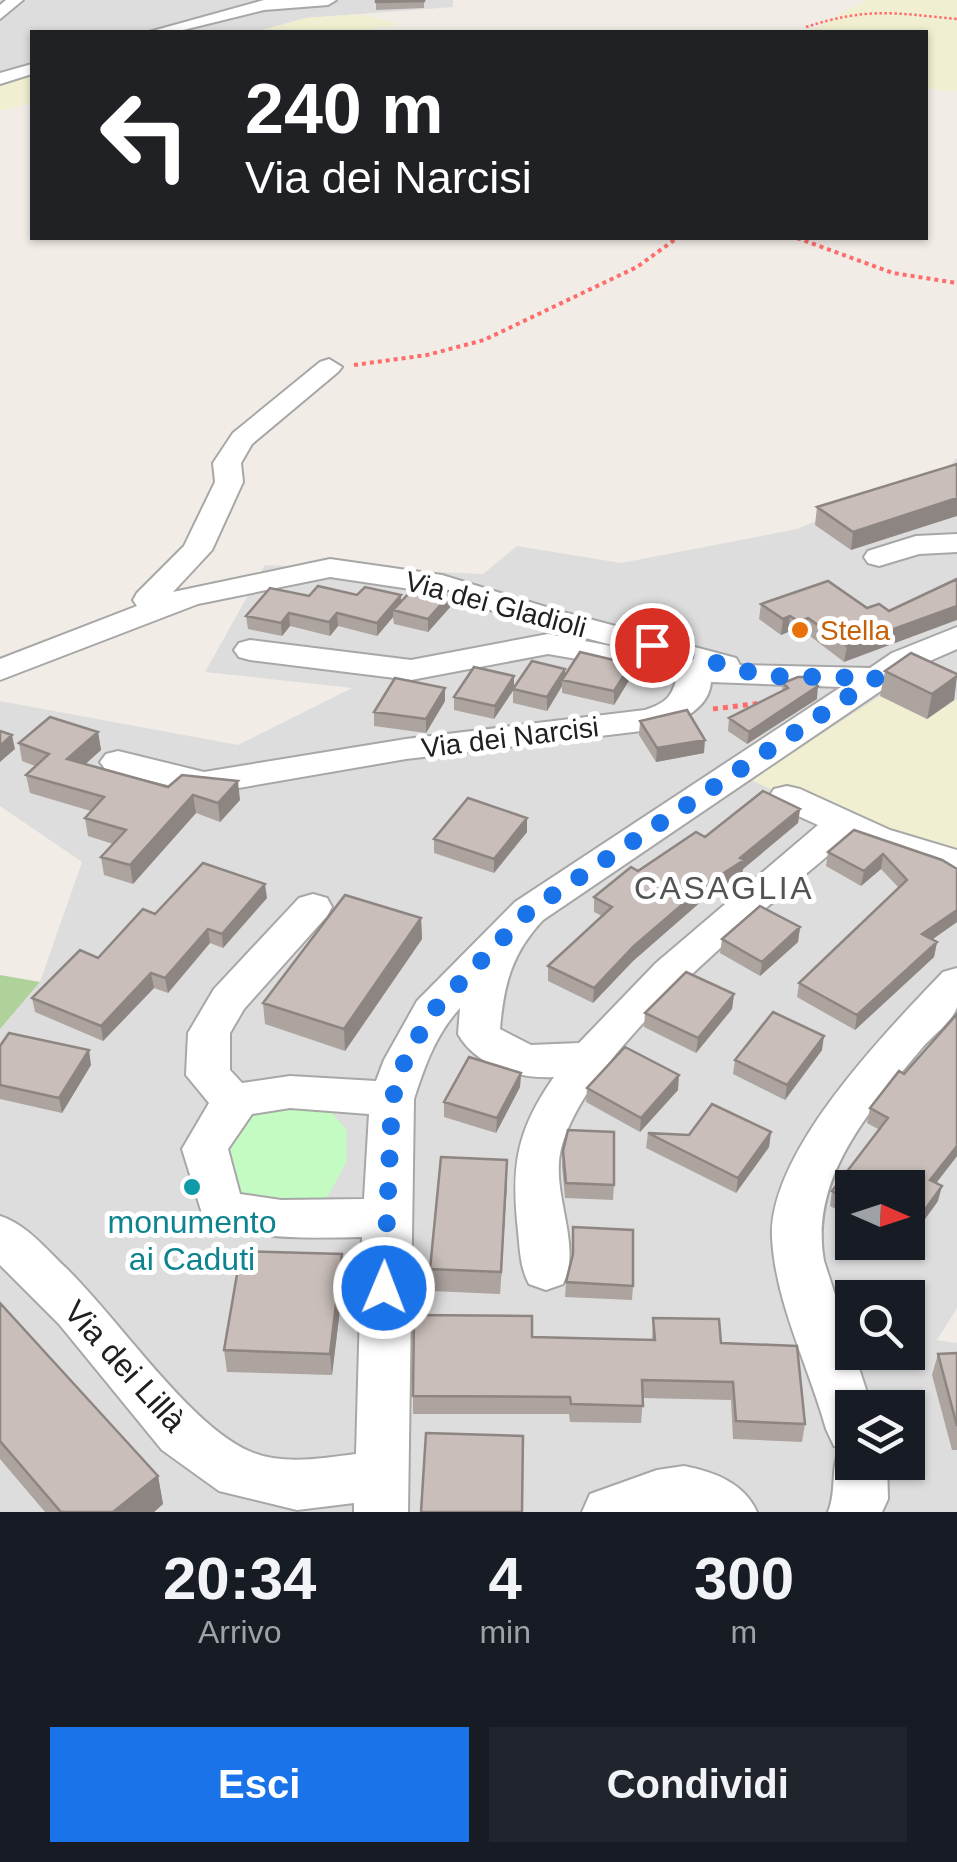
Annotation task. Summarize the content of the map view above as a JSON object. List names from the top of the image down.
{
  "streets": {
    "street": ["Via dei Gladioli", "Via dei Narcisi", "Via dei Lillà"]
  },
  "districts": ["CASAGLIA"],
  "places": ["Stella", "monumento ai Caduti"],
  "north": "right",
  "page": {
    "turn": ["240 m", "Via dei Narcisi"],
    "eta": [
      "20:34",
      "Arrivo",
      "4",
      "min",
      "300",
      "m"
    ],
    "buttons": ["Esci", "Condividi"]
  }
}
